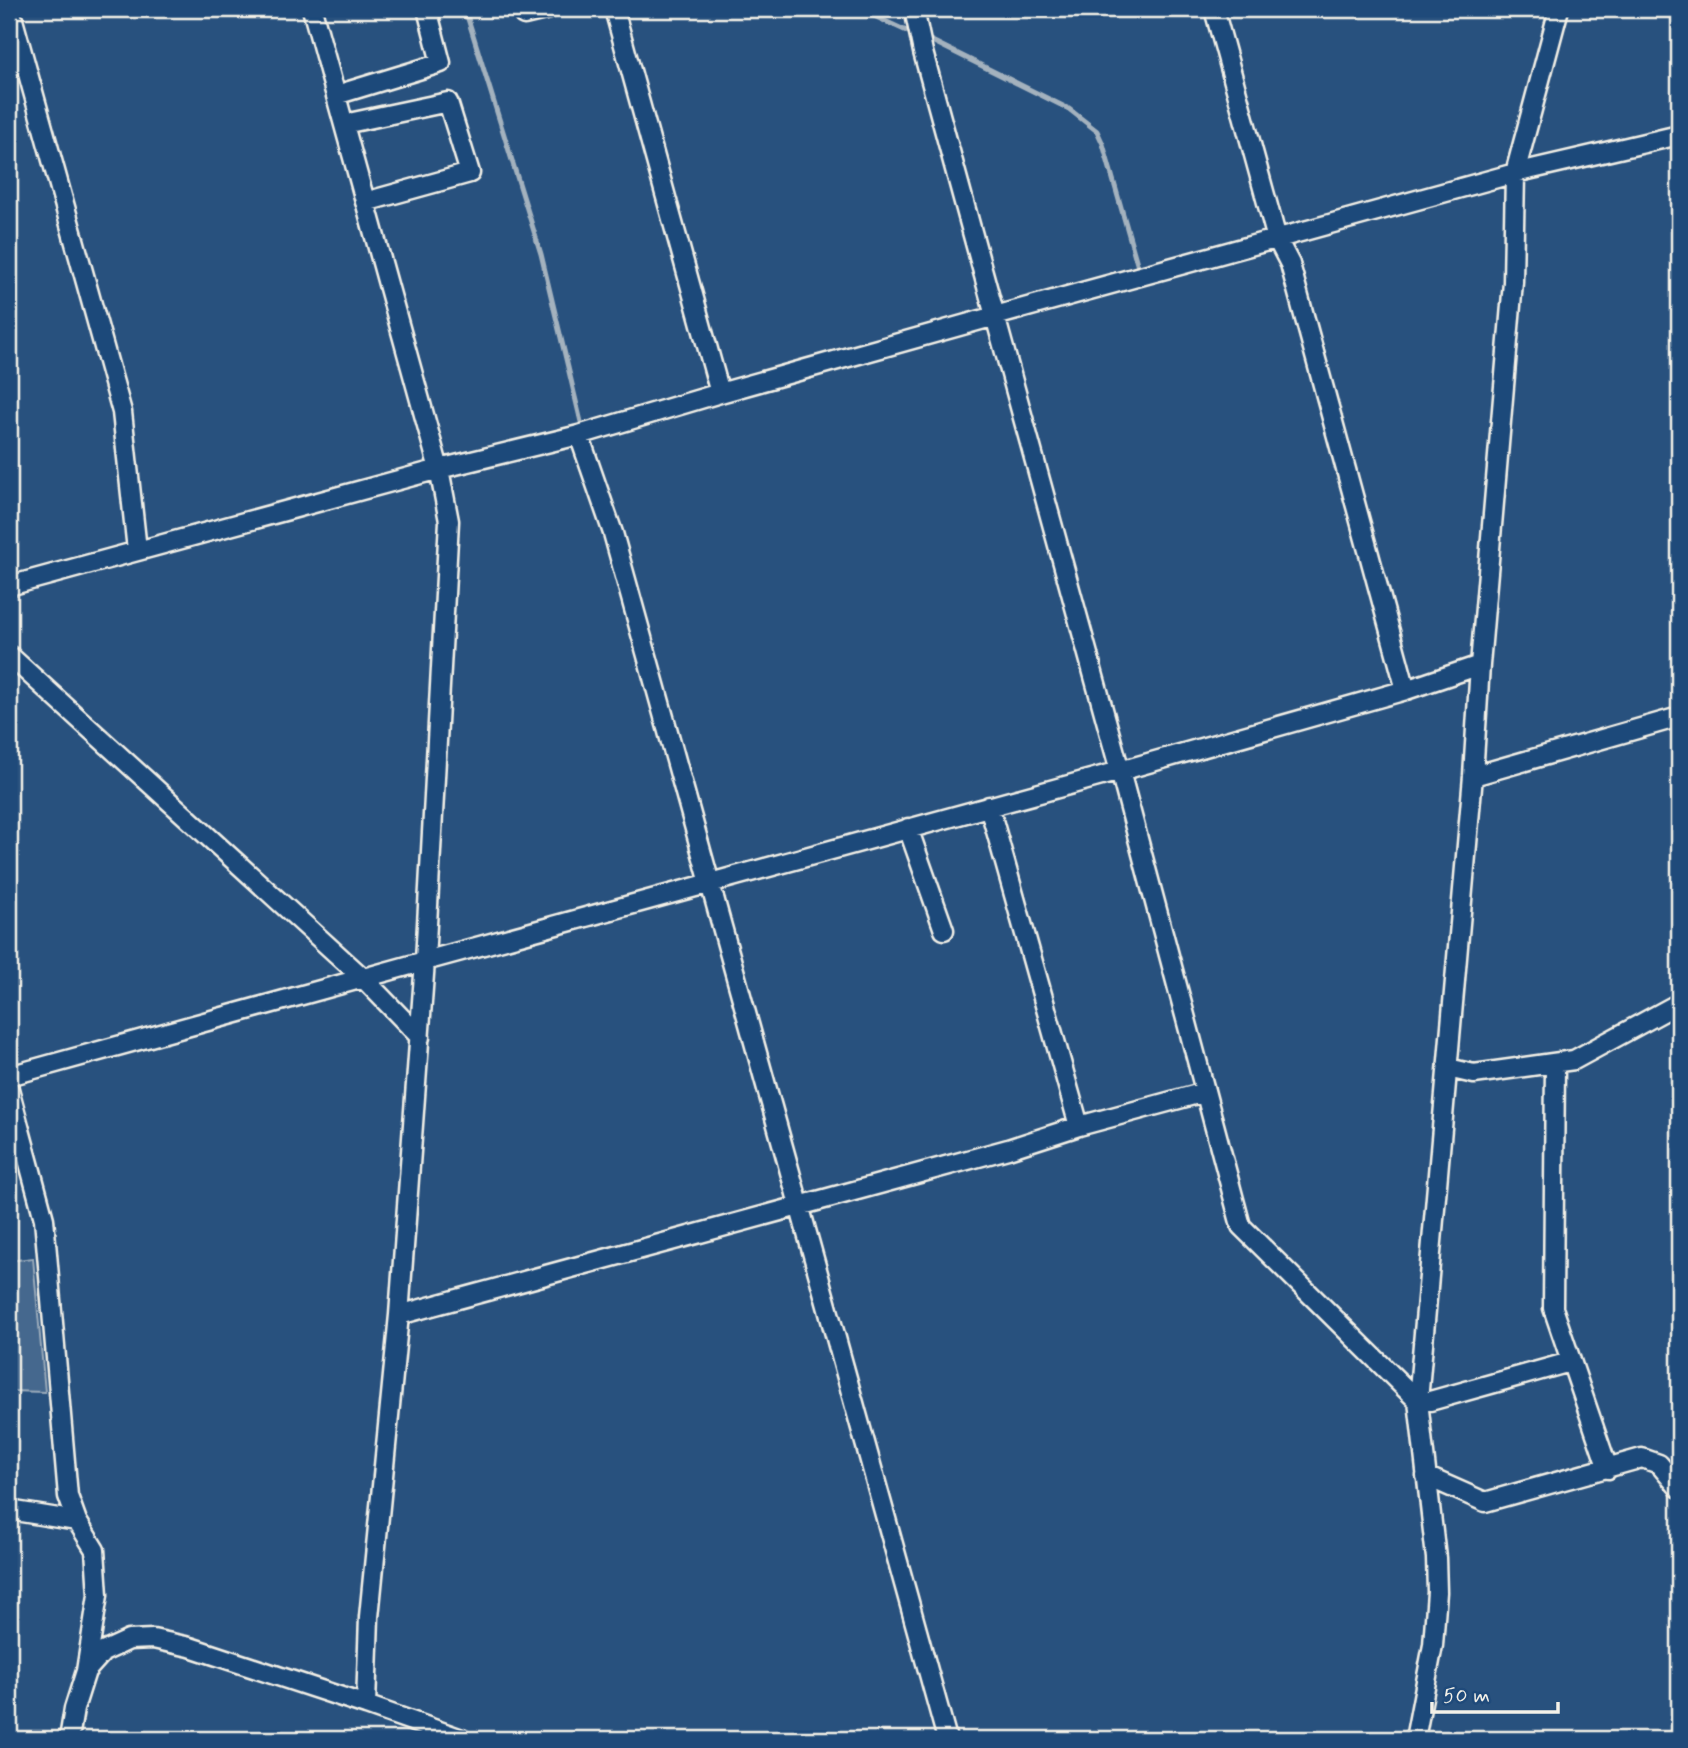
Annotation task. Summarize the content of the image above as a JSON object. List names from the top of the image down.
{
  "scale_bar": "50 m"
}
